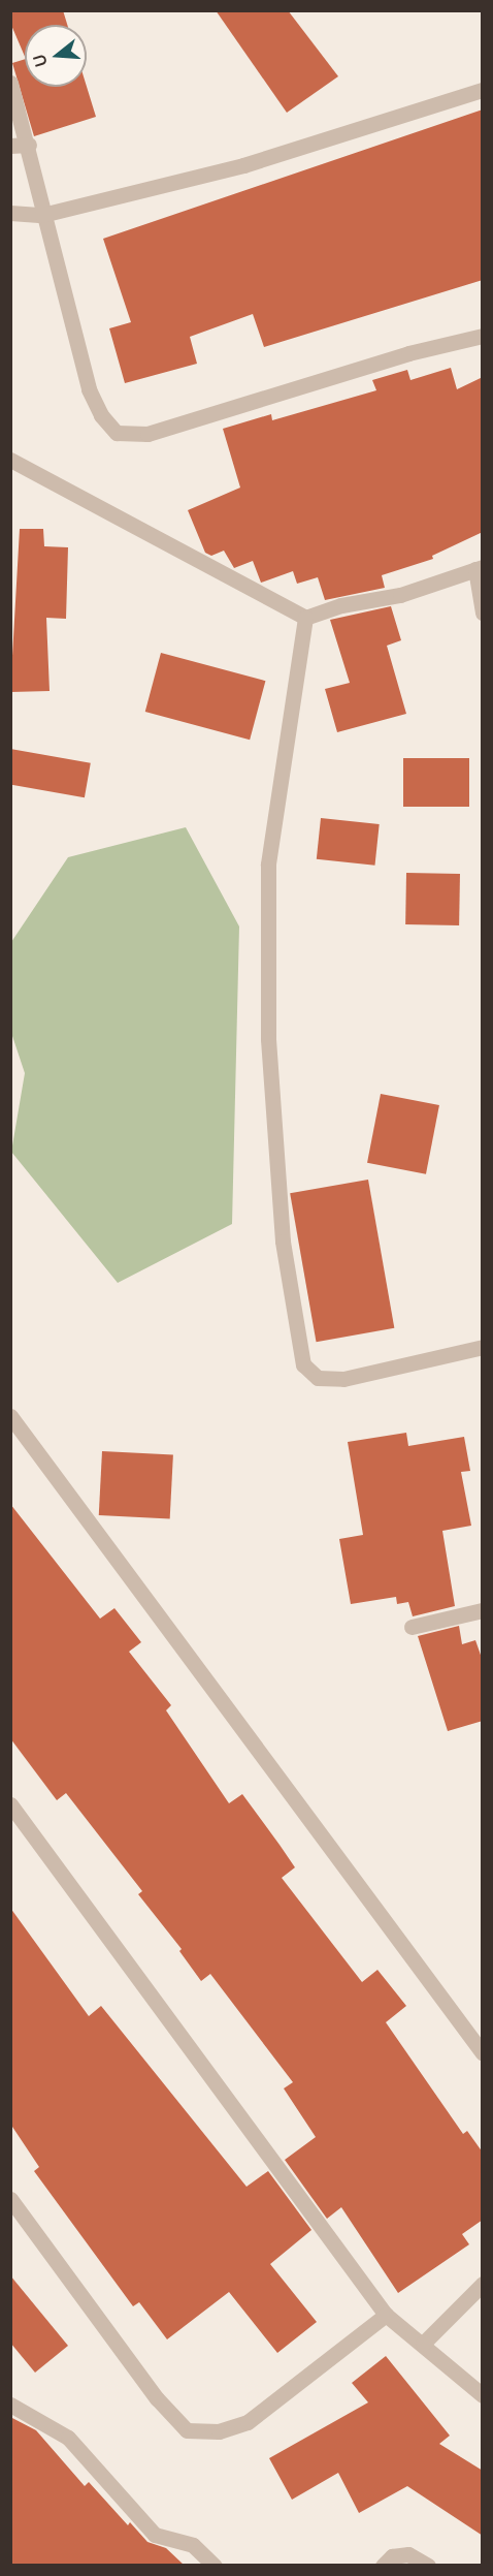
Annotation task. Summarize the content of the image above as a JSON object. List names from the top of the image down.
{
  "north": "left"
}
